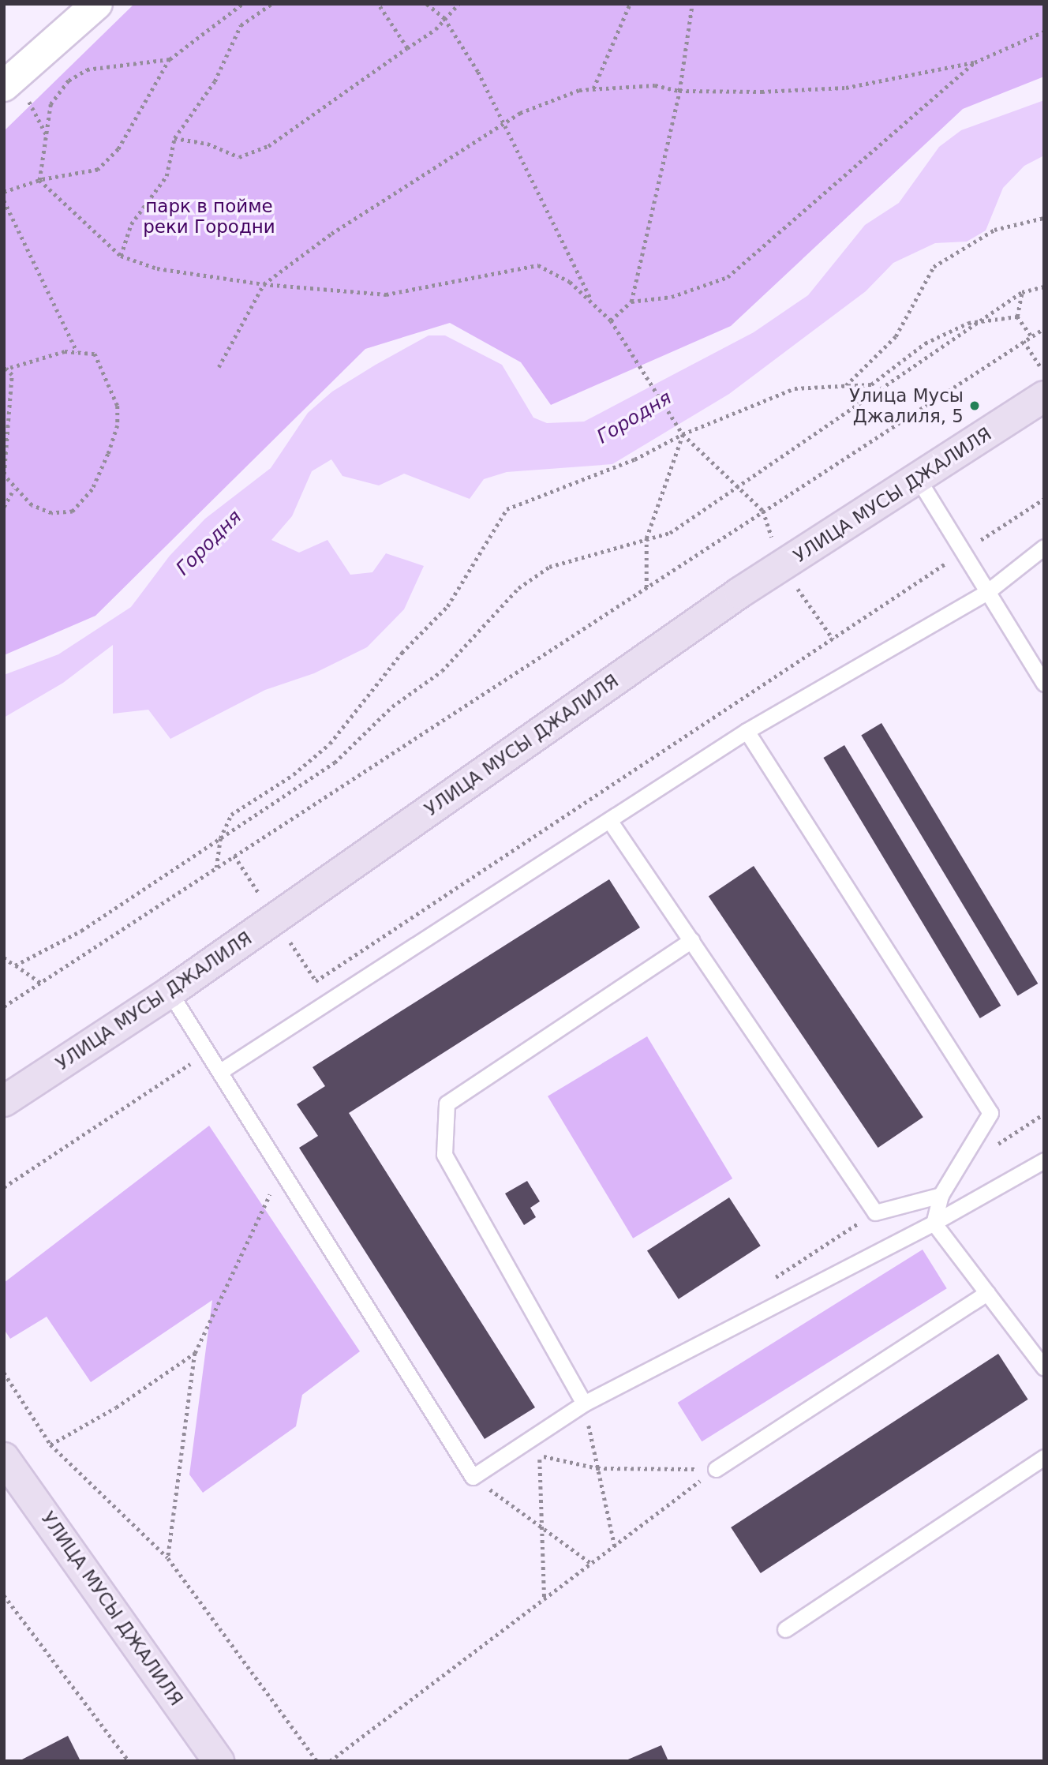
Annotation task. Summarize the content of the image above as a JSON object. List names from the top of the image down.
{
  "streets": {
    "main road": ["УЛИЦА МУСЫ ДЖАЛИЛЯ"]
  },
  "water": ["Городня"],
  "parks": ["парк в пойме реки Городни"],
  "places": ["Улица Мусы Джалиля, 5"]
}
